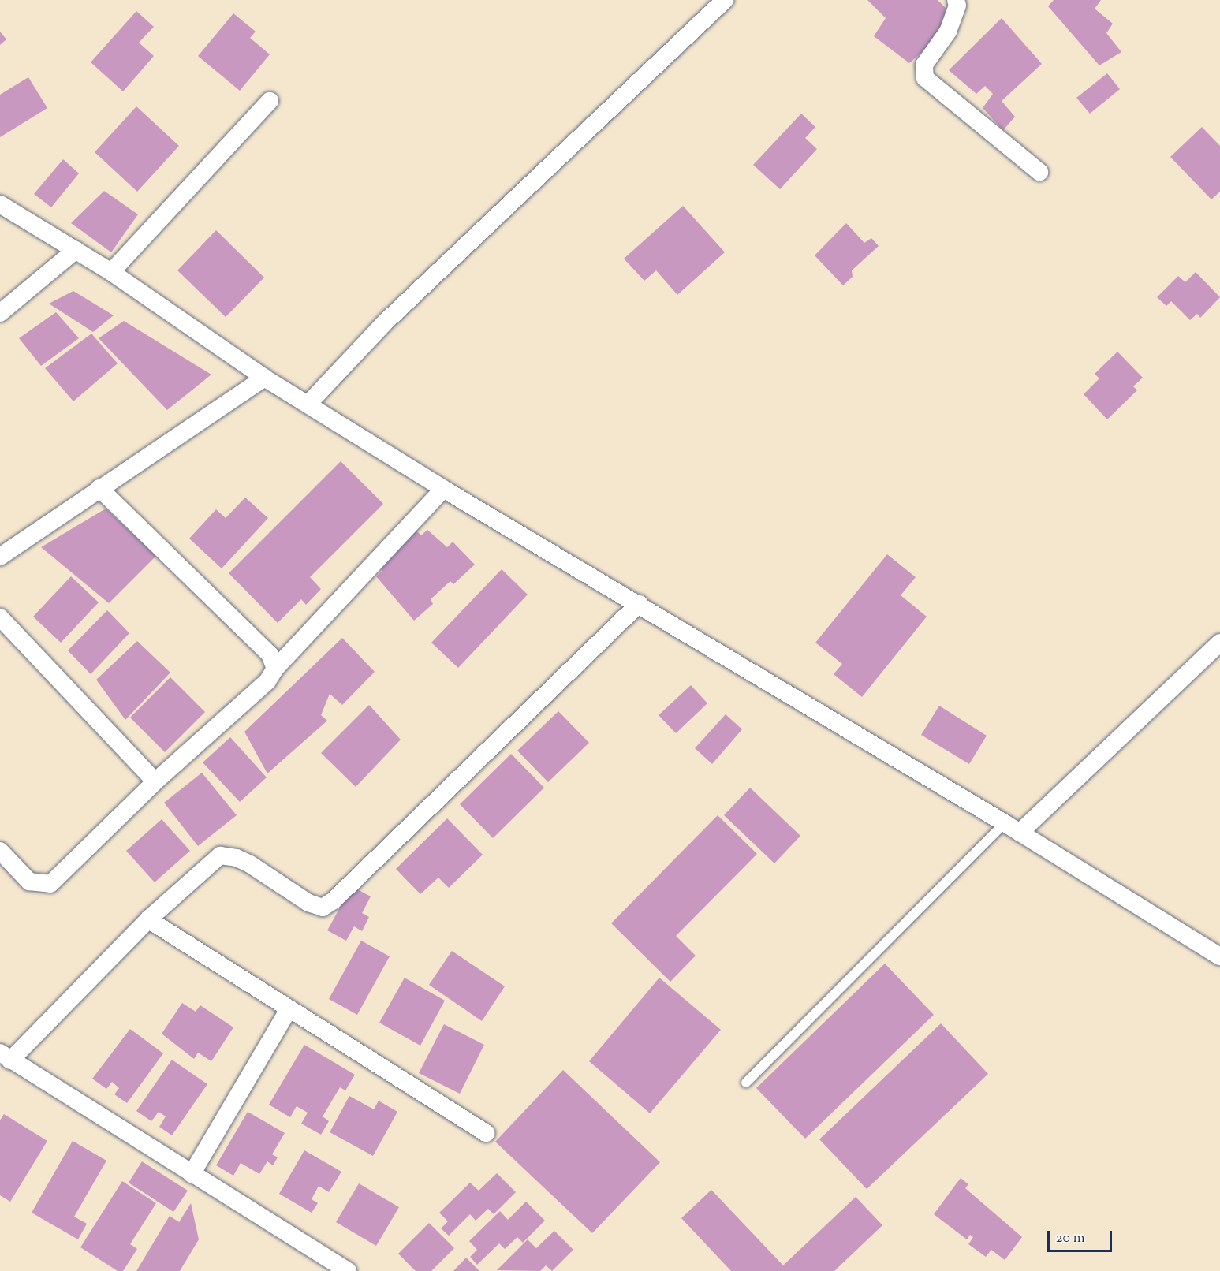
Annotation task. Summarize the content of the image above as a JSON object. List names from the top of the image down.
{
  "scale_bar": "20 m"
}
